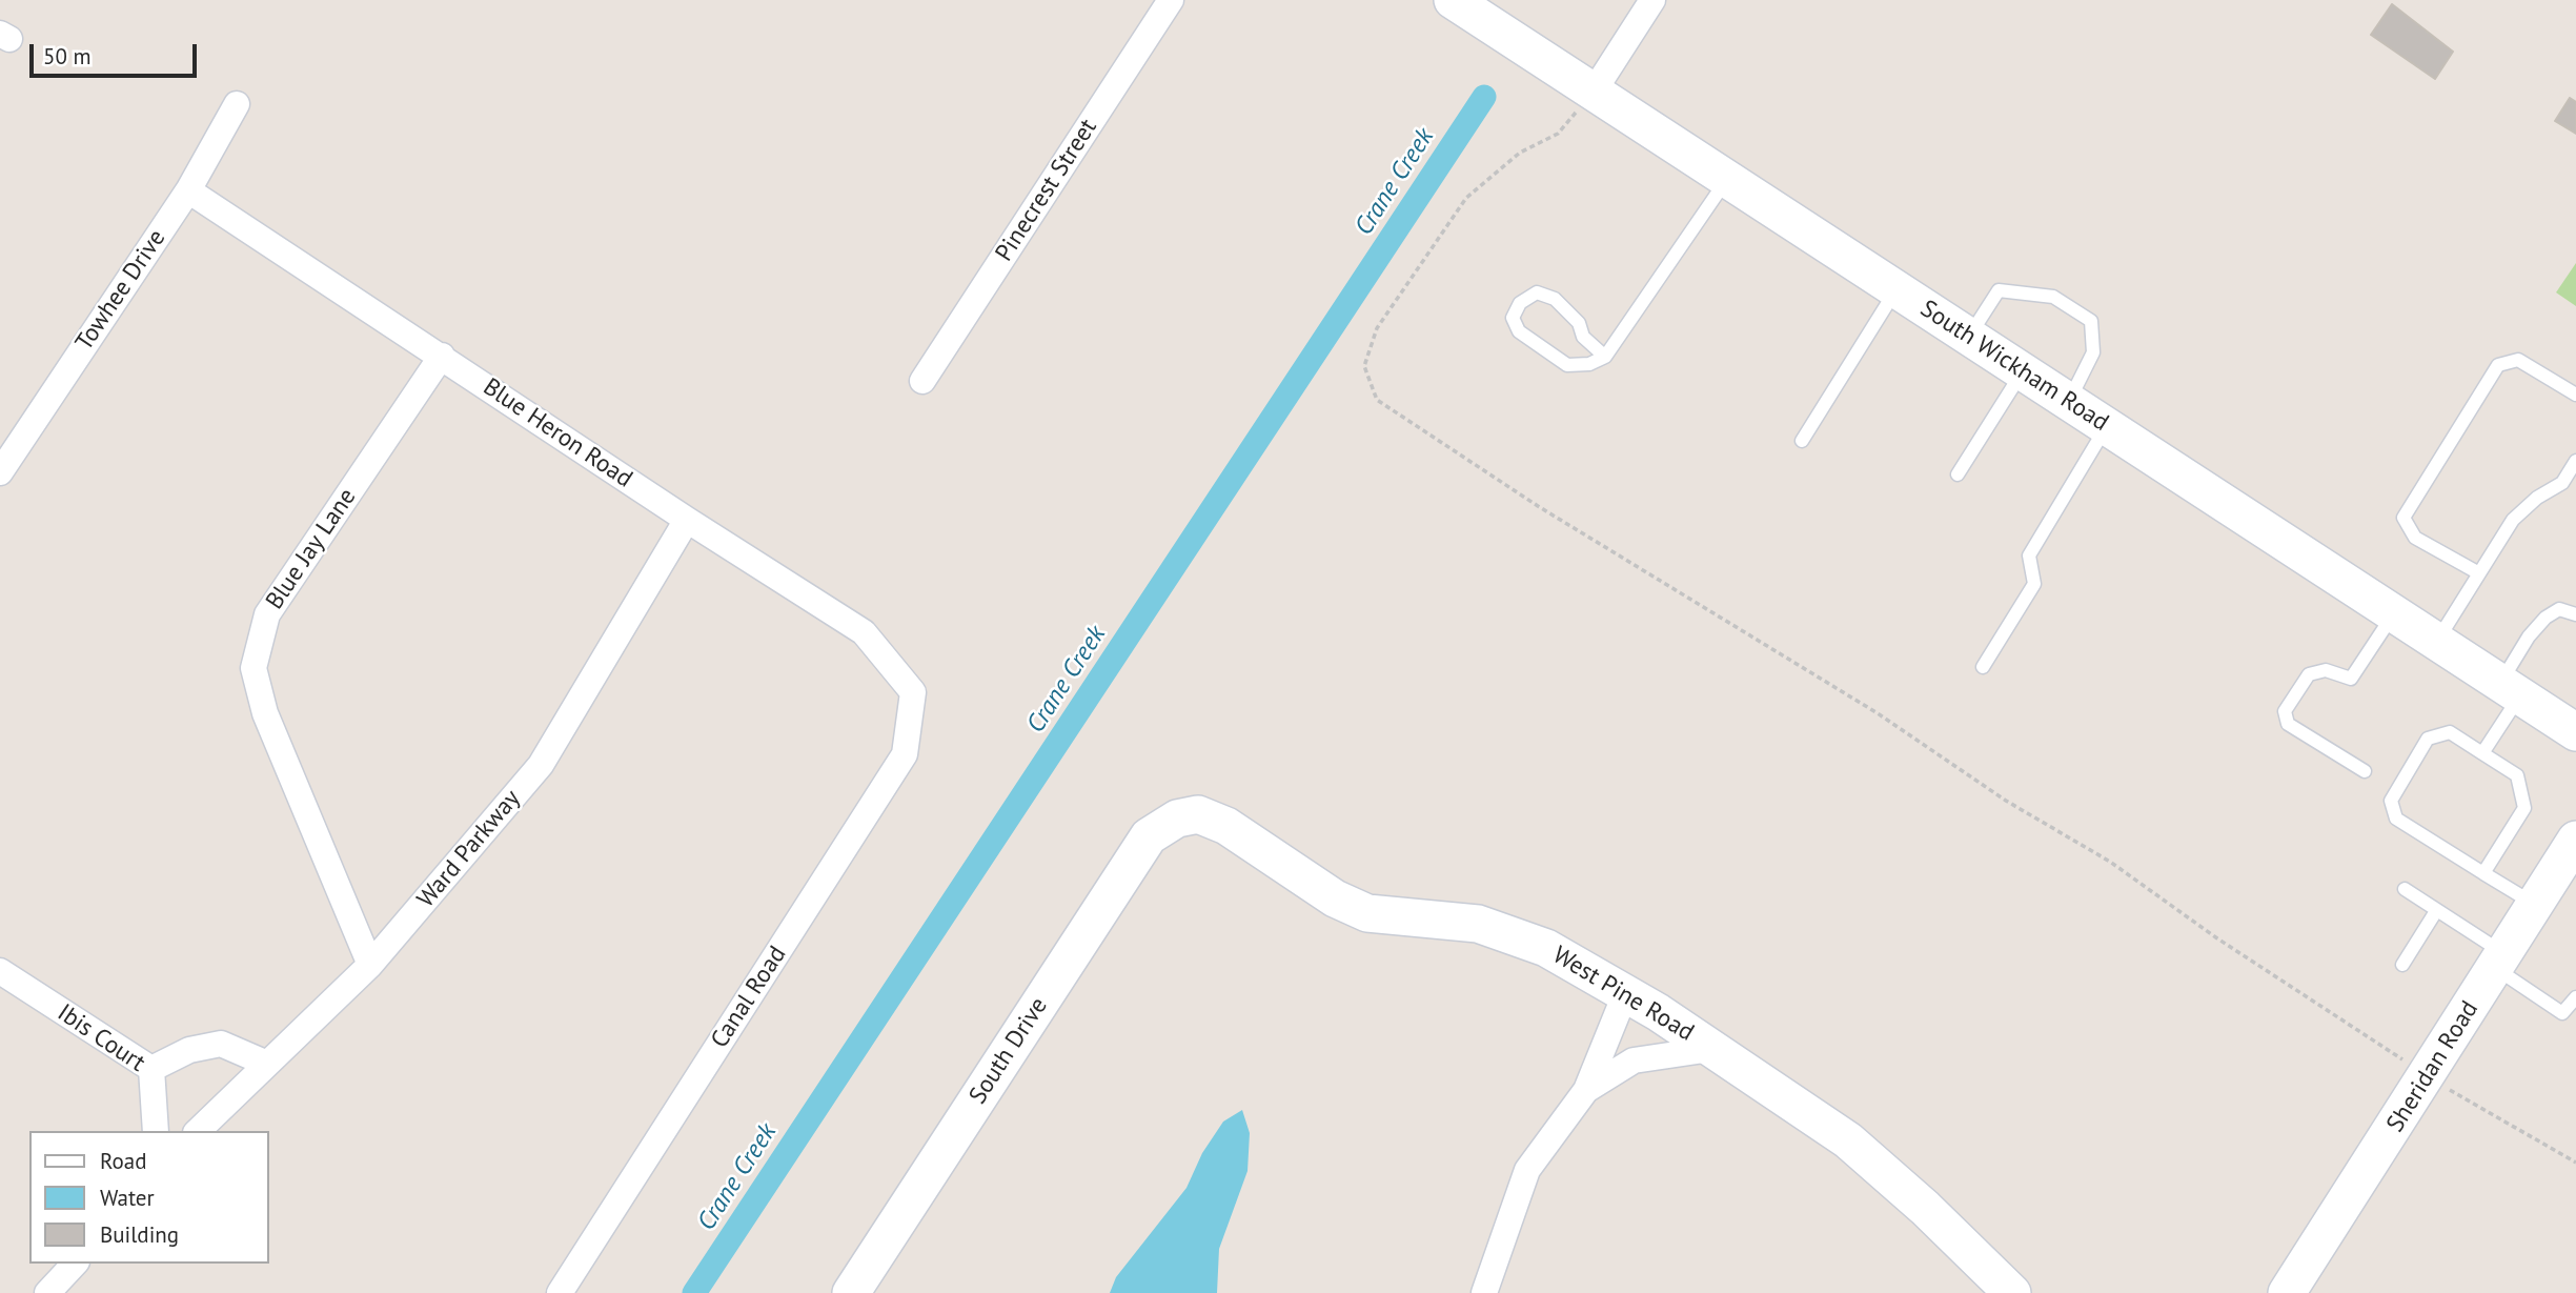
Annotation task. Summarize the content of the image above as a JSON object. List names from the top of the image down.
{
  "streets": {
    "street": [
      "Pinecrest Street",
      "Towhee Drive",
      "South Wickham Road",
      "Blue Heron Road",
      "Blue Jay Lane",
      "Ward Parkway",
      "West Pine Road",
      "Canal Road",
      "Ibis Court",
      "South Drive",
      "Sheridan Road"
    ]
  },
  "crossings": [
    ["Towhee Drive", "Blue Heron Road"],
    ["Blue Heron Road", "Blue Jay Lane"],
    ["Blue Heron Road", "Ward Parkway"],
    ["Blue Heron Road", "Canal Road"],
    ["Blue Jay Lane", "Ward Parkway"],
    ["West Pine Road", "South Drive"]
  ],
  "water": ["Crane Creek"],
  "legend": ["Road", "Water", "Building"],
  "scale_bar": "50 m"
}
